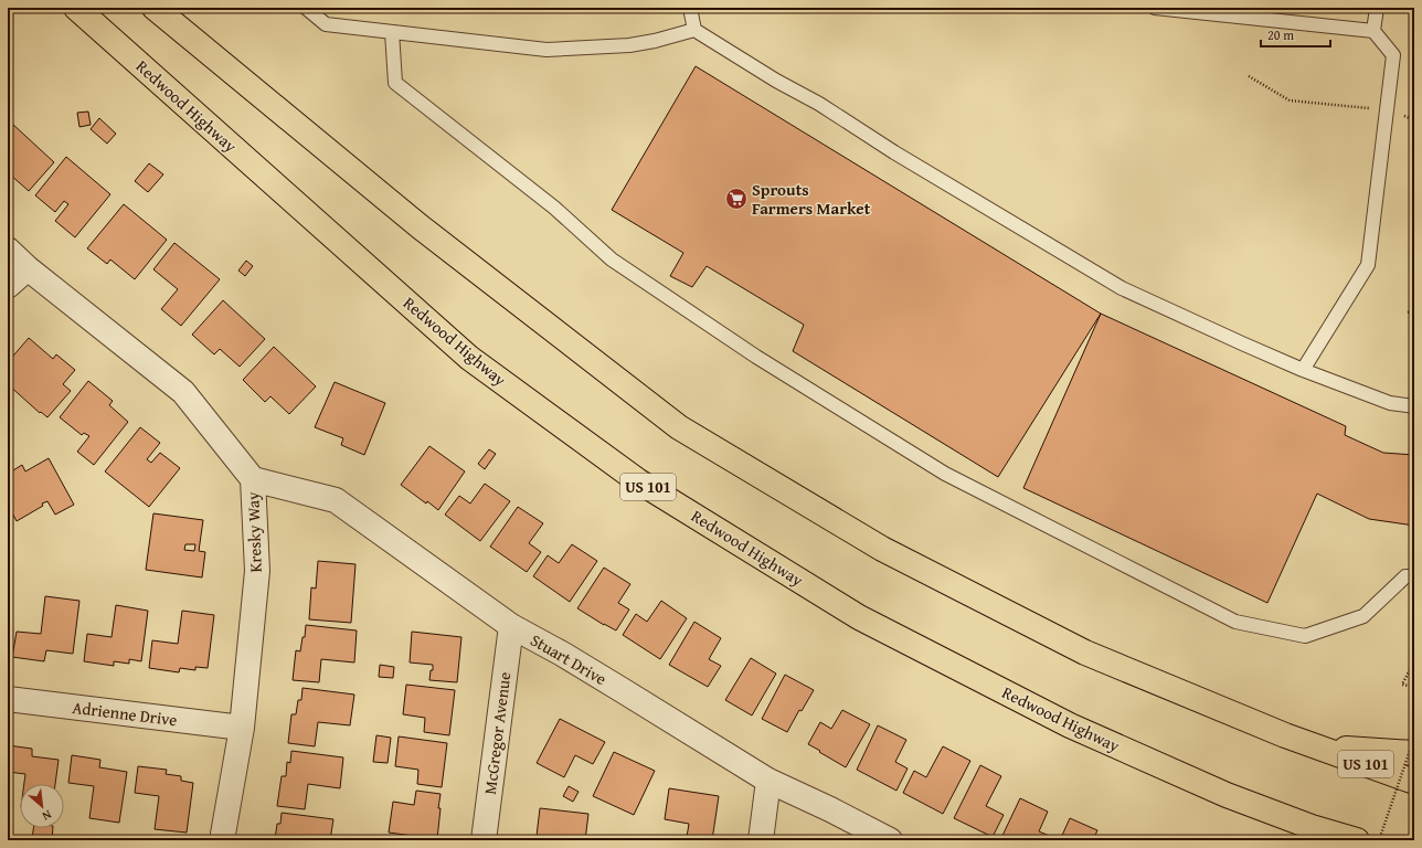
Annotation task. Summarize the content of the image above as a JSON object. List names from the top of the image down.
{
  "streets": {
    "highway": ["Redwood Highway", "US 101"],
    "street": [
      "Kresky Way",
      "Stuart Drive",
      "Adrienne Drive",
      "McGregor Avenue"
    ]
  },
  "crossings": [
    ["Kresky Way", "Stuart Drive"],
    ["Kresky Way", "Adrienne Drive"],
    ["Stuart Drive", "McGregor Avenue"]
  ],
  "places": {
    "supermarket": ["Sprouts Farmers Market"]
  },
  "scale_bar": "20 m",
  "north": "bottom right"
}
